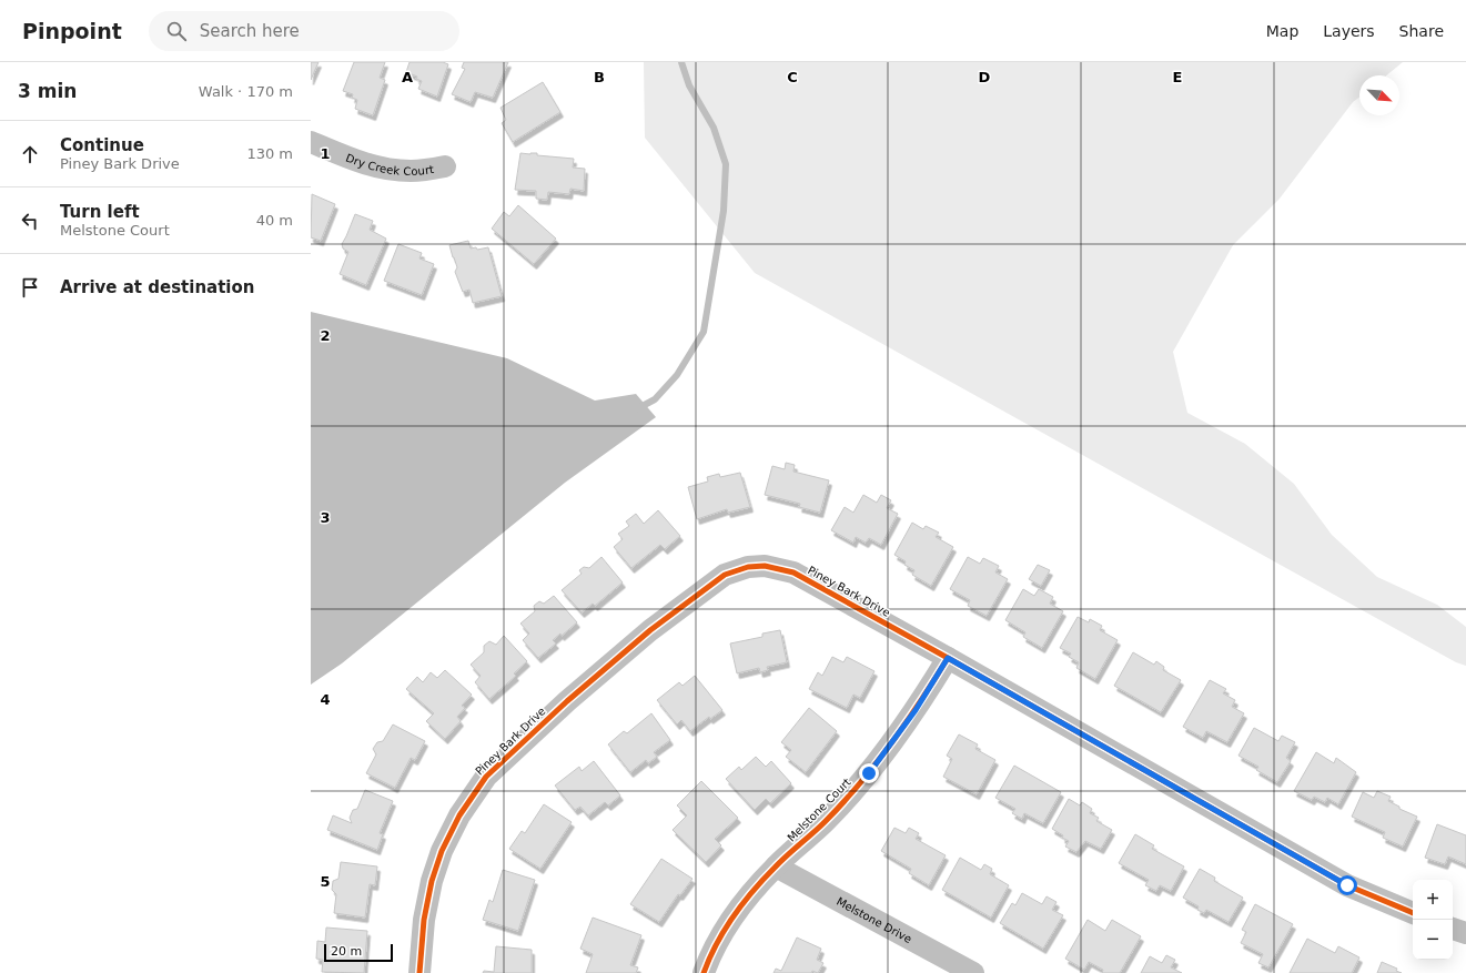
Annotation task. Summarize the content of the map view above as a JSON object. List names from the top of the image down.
{
  "streets": {
    "street": [
      "Dry Creek Court",
      "Piney Bark Drive",
      "Melstone Court",
      "Melstone Drive"
    ]
  },
  "crossings": [
    ["Piney Bark Drive", "Melstone Court"],
    ["Melstone Court", "Melstone Drive"]
  ],
  "scale_bar": "20 m",
  "north": "bottom right",
  "page": {
    "header": "Pinpoint",
    "search": "Search here",
    "nav": ["Map", "Layers", "Share"],
    "heading": ["3 min", "Walk · 170 m"],
    "list": [
      ["Continue", "Piney Bark Drive", "130 m"],
      ["Turn left", "Melstone Court", "40 m"],
      "Arrive at destination"
    ],
    "map_buttons": ["+", "−"],
    "scale": "20 m"
  },
  "grid": {
    "columns": [
      "A",
      "B",
      "C",
      "D",
      "E"
    ],
    "rows": [
      "1",
      "2",
      "3",
      "4",
      "5"
    ]
  }
}
